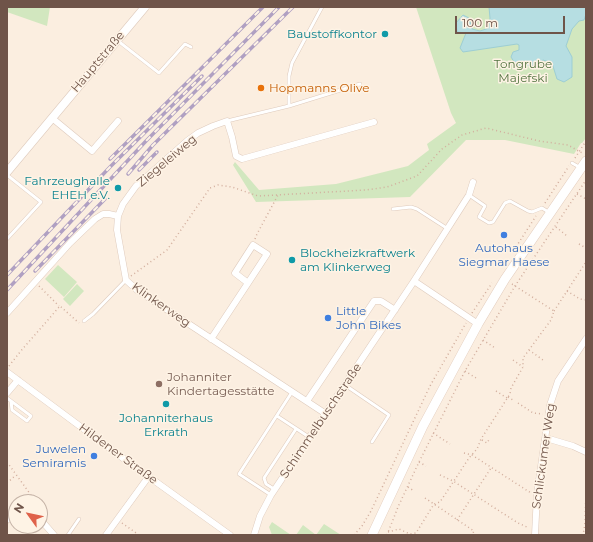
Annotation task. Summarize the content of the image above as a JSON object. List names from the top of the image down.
{
  "streets": {
    "street": [
      "Hauptstraße",
      "Ziegeleiweg",
      "Klinkerweg",
      "Schimmelbuschstraße",
      "Hildener Straße",
      "Schlickumer Weg"
    ]
  },
  "crossings": [
    ["Ziegeleiweg", "Klinkerweg"],
    ["Klinkerweg", "Schimmelbuschstraße"]
  ],
  "parks": ["Tongrube Majefski"],
  "places": [
    "Baustoffkontor",
    "Hopmanns Olive",
    "Fahrzeughalle EHEH e.V.",
    "Autohaus Siegmar Haese",
    "Blockheizkraftwerk am Klinkerweg",
    "Little John Bikes",
    "Johanniter Kindertagesstätte",
    "Johanniterhaus Erkrath",
    "Juwelen Semiramis"
  ],
  "scale_bar": "100 m",
  "north": "top left"
}
